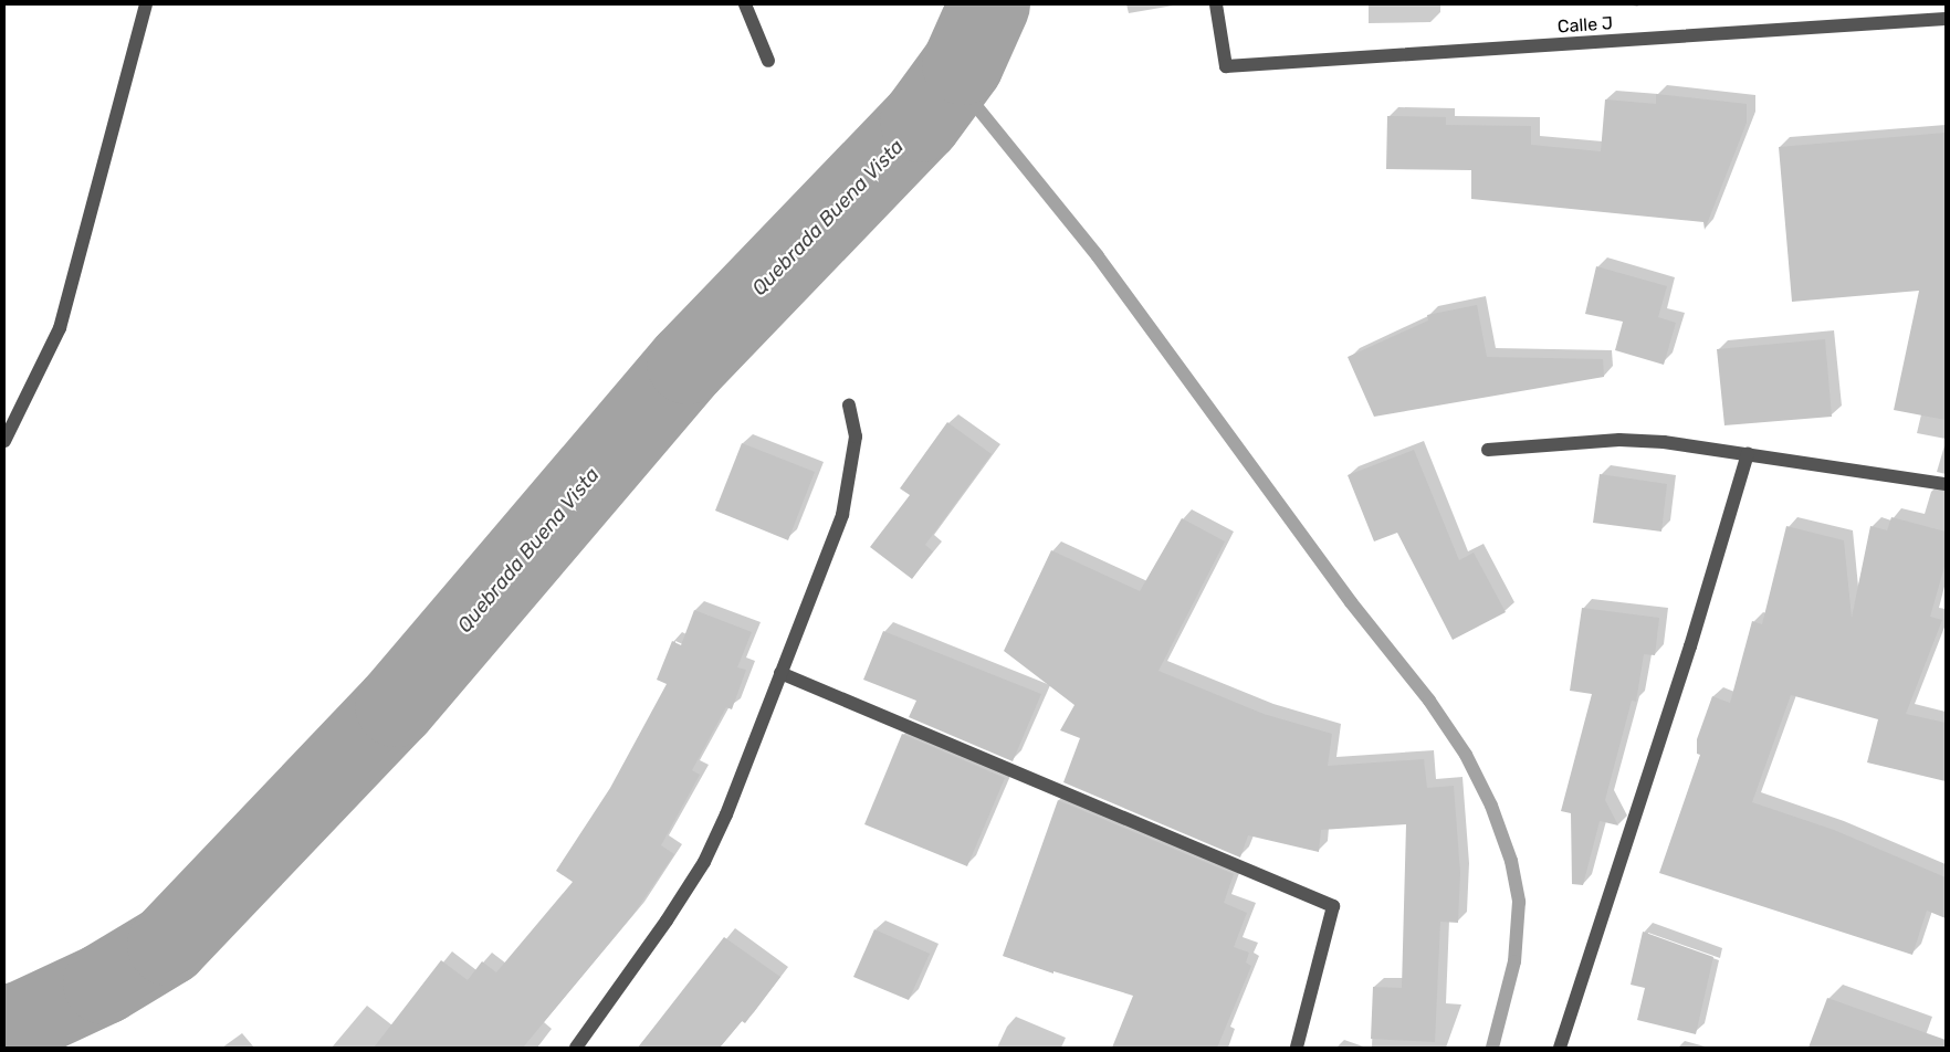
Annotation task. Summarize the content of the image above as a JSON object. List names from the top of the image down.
{
  "streets": {
    "street": ["Calle J"]
  },
  "water": ["Quebrada Buena Vista"]
}
